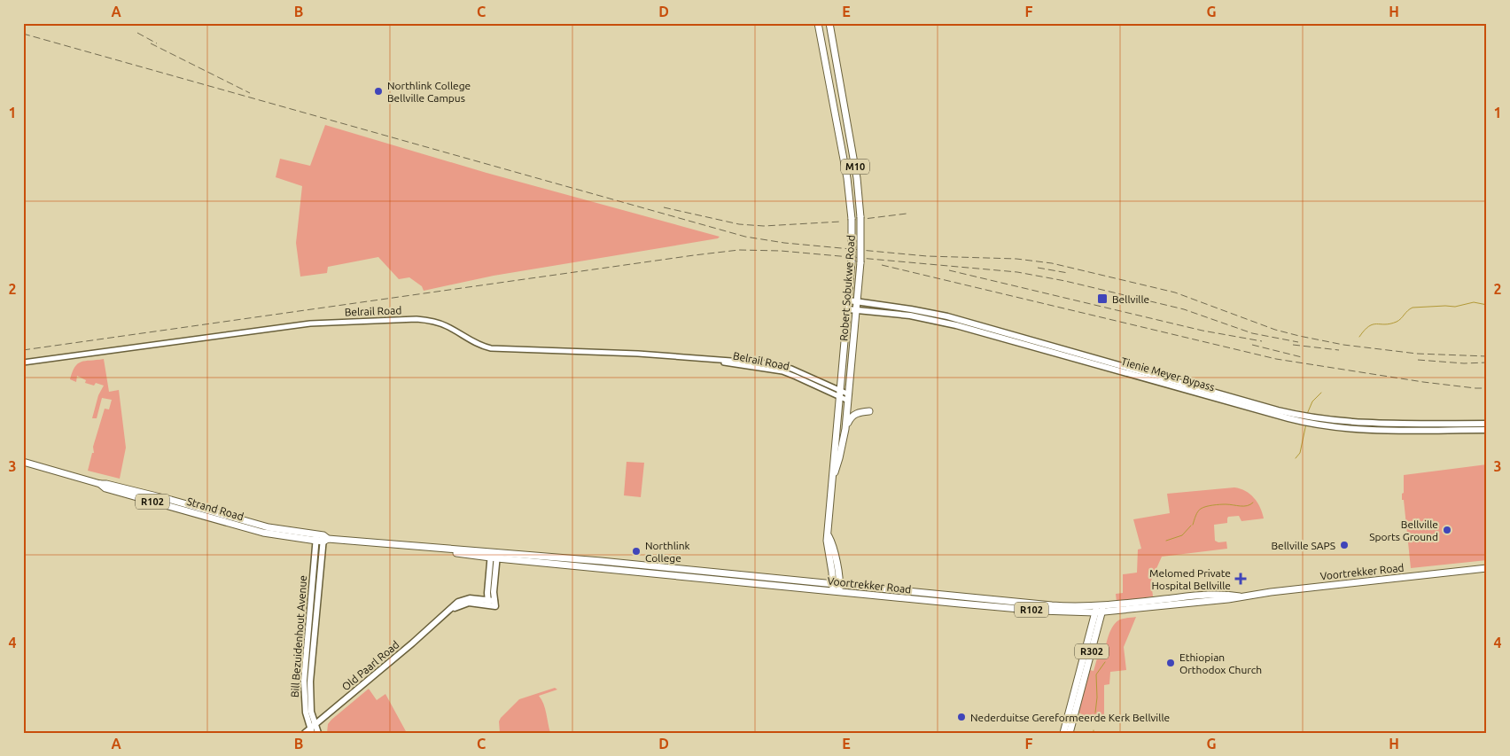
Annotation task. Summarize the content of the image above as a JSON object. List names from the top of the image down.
{
  "streets": {
    "main road": [
      "M10",
      "Robert Sobukwe Road",
      "Tienie Meyer Bypass",
      "R102",
      "Strand Road",
      "Voortrekker Road",
      "Bill Bezuidenhout Avenue",
      "R302",
      "Old Paarl Road"
    ],
    "street": ["Belrail Road"]
  },
  "crossings": [
    ["Robert Sobukwe Road", "Belrail Road"],
    ["Robert Sobukwe Road", "Tienie Meyer Bypass"],
    ["Robert Sobukwe Road", "Voortrekker Road"],
    ["Strand Road", "Voortrekker Road"],
    ["Strand Road", "Bill Bezuidenhout Avenue"],
    ["Voortrekker Road", "R302"],
    ["Bill Bezuidenhout Avenue", "Old Paarl Road"]
  ],
  "places": {
    "other": [
      "Northlink College Bellville Campus",
      "Bellville Sports Ground",
      "Bellville SAPS",
      "Northlink College",
      "Ethiopian Orthodox Church",
      "Nederduitse Gereformeerde Kerk Bellville"
    ],
    "transit": ["Bellville"],
    "health": ["Melomed Private Hospital Bellville"]
  },
  "grid": {
    "columns": [
      "A",
      "B",
      "C",
      "D",
      "E",
      "F",
      "G",
      "H"
    ],
    "rows": [
      "1",
      "2",
      "3",
      "4"
    ]
  }
}
